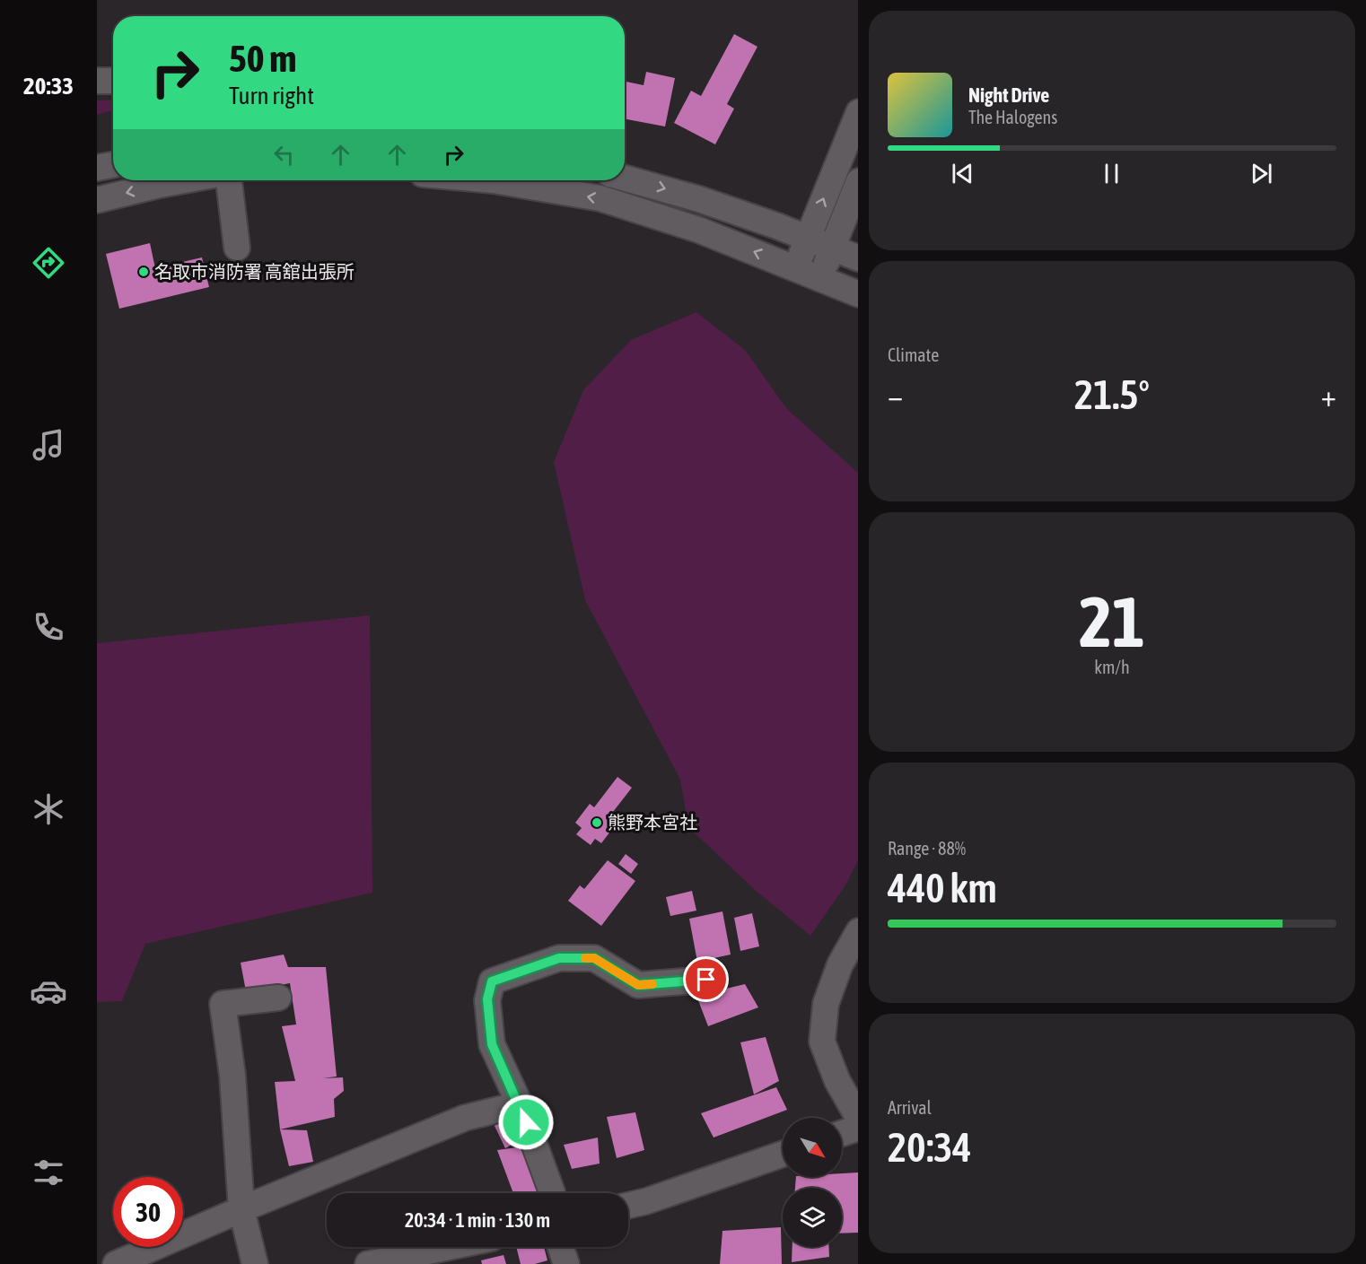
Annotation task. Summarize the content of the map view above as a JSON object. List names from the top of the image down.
{
  "places": ["名取市消防署 高舘出張所", "熊野本宮社"],
  "north": "bottom right",
  "page": {
    "tabs": "20:33",
    "turn": ["50 m", "Turn right"],
    "song": ["Night Drive", "The Halogens"],
    "tile": [
      "Climate",
      ["21", "km/h"],
      ["Range · 88%", "440 km"],
      ["Arrival", "20:34"]
    ],
    "heat": ["−", "21.5°", "+"],
    "limit": "30",
    "trip": "20:34 · 1 min · 130 m"
  }
}
